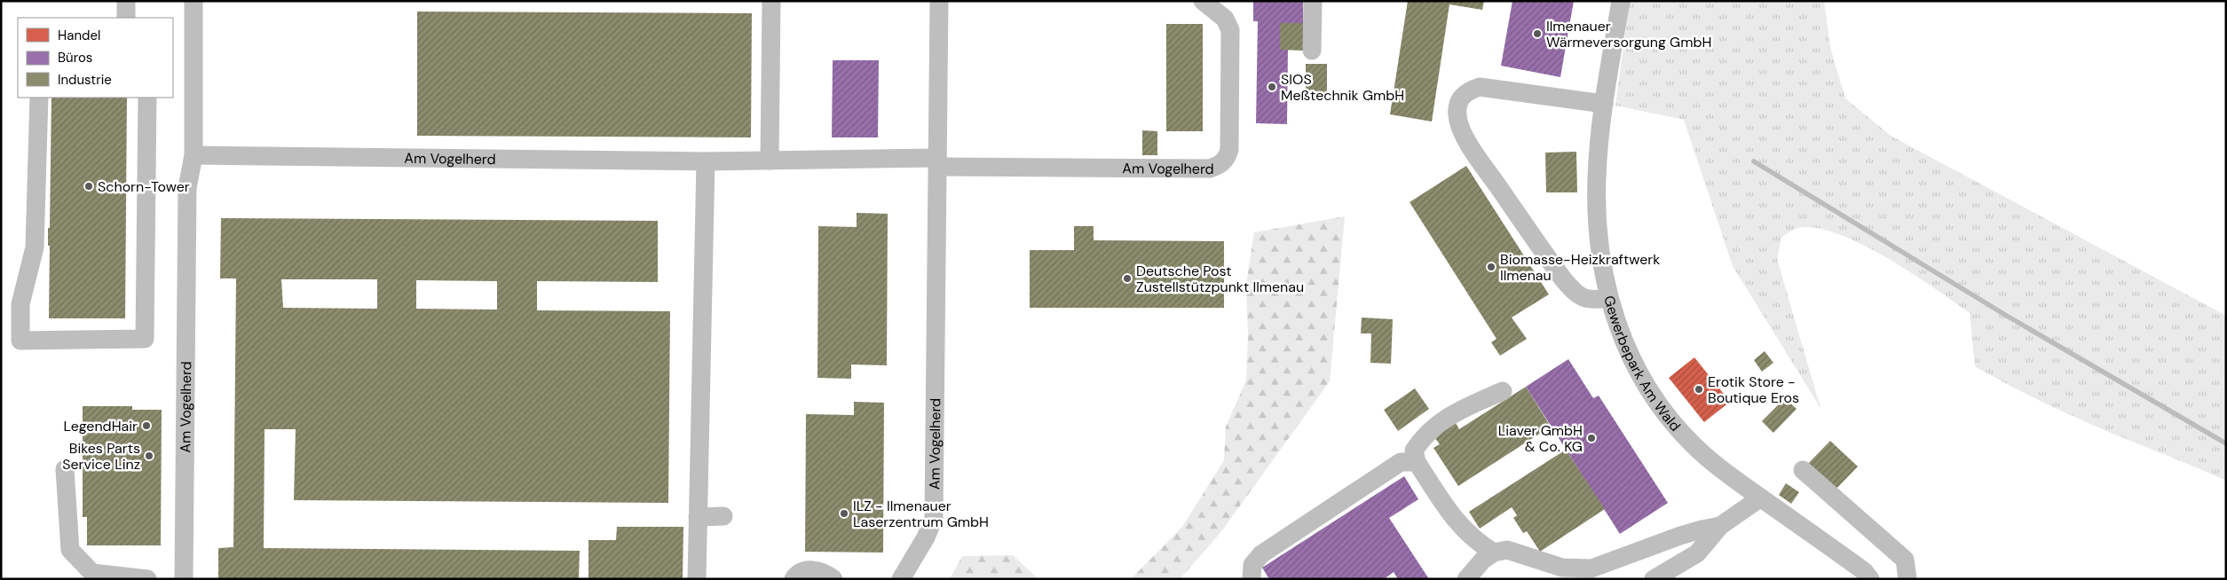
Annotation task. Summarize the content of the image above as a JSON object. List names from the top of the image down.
{
  "streets": {
    "street": ["Am Vogelherd", "Gewerbepark Am Wald"]
  },
  "places": [
    "Ilmenauer Wärmeversorgung GmbH",
    "SIOS Meßtechnik GmbH",
    "Schorn-Tower",
    "Biomasse-Heizkraftwerk Ilmenau",
    "Deutsche Post Zustellstützpunkt Ilmenau",
    "Erotik Store - Boutique Eros",
    "LegendHair",
    "Liaver GmbH & Co. KG",
    "Bikes Parts Service Linz",
    "ILZ - Ilmenauer Laserzentrum GmbH"
  ],
  "legend": ["Handel", "Büros", "Industrie"]
}
